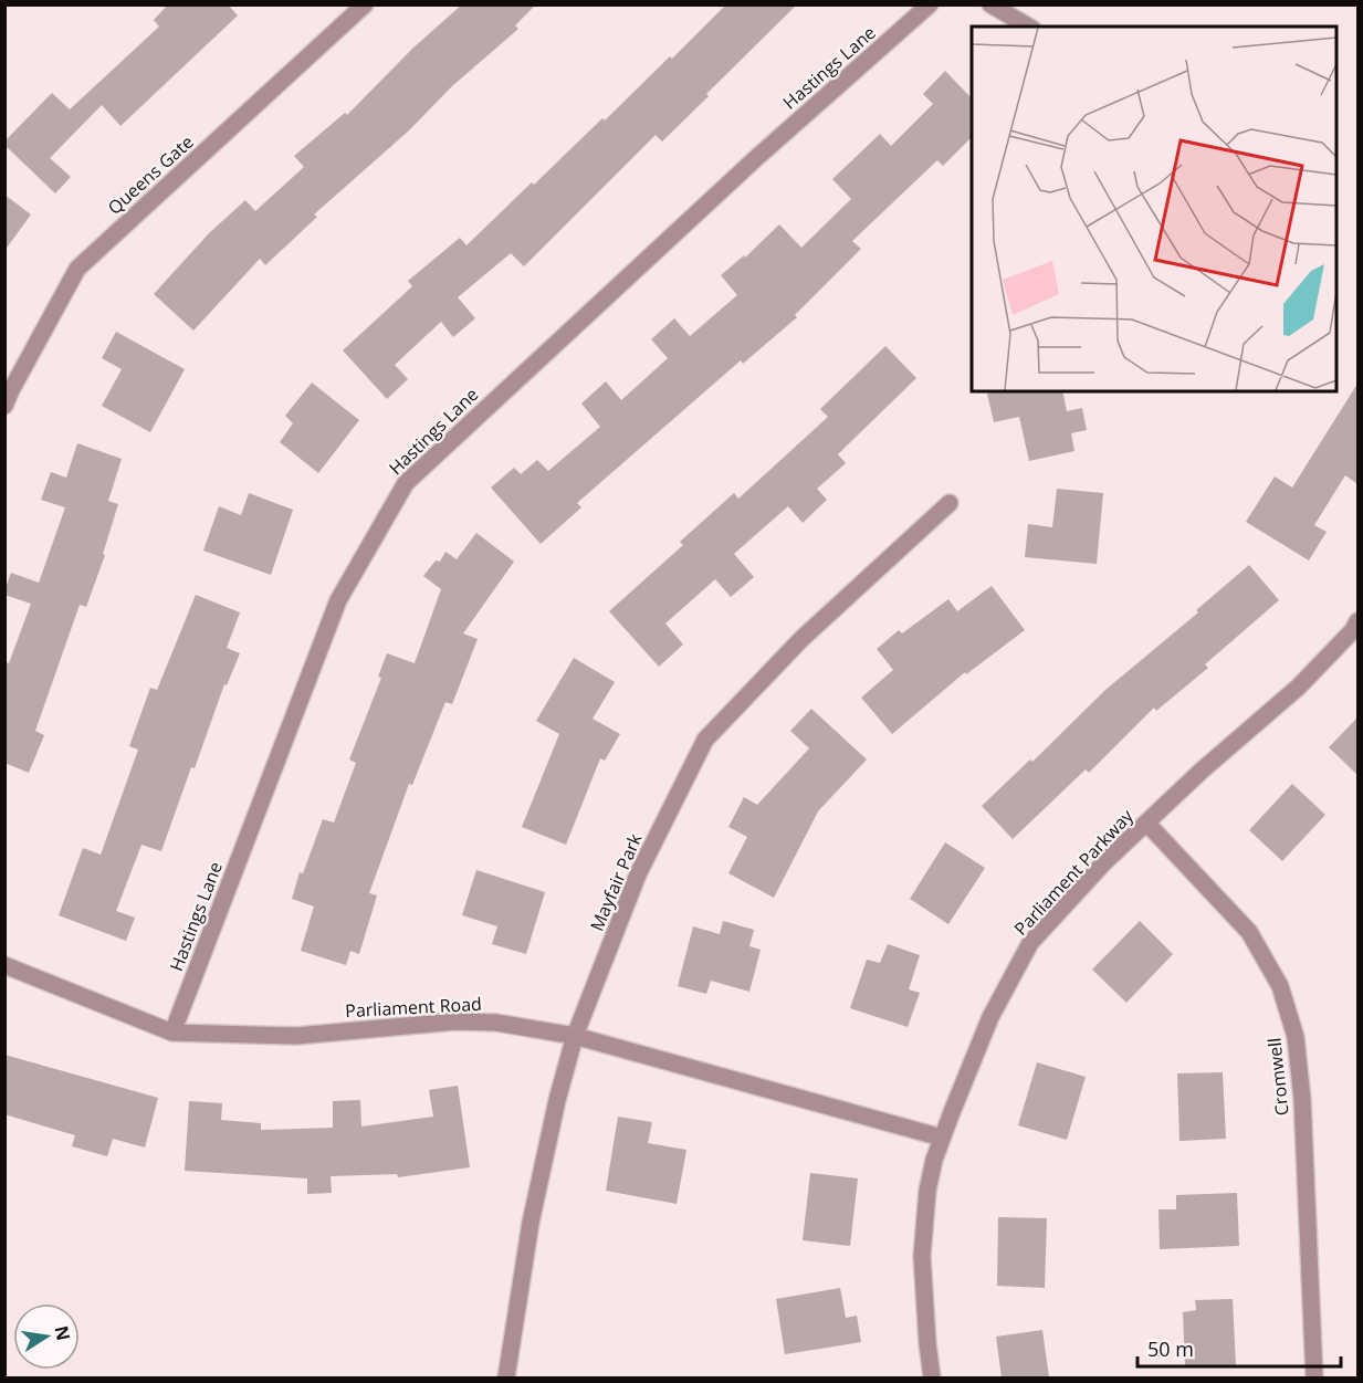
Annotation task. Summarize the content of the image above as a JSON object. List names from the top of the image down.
{
  "streets": {
    "street": [
      "Hastings Lane",
      "Queens Gate",
      "Parliament Parkway",
      "Mayfair Park",
      "Parliament Road",
      "Cromwell"
    ]
  },
  "crossings": [
    ["Hastings Lane", "Parliament Road"],
    ["Parliament Parkway", "Parliament Road"],
    ["Parliament Parkway", "Cromwell"],
    ["Mayfair Park", "Parliament Road"]
  ],
  "scale_bar": "50 m",
  "north": "right"
}
